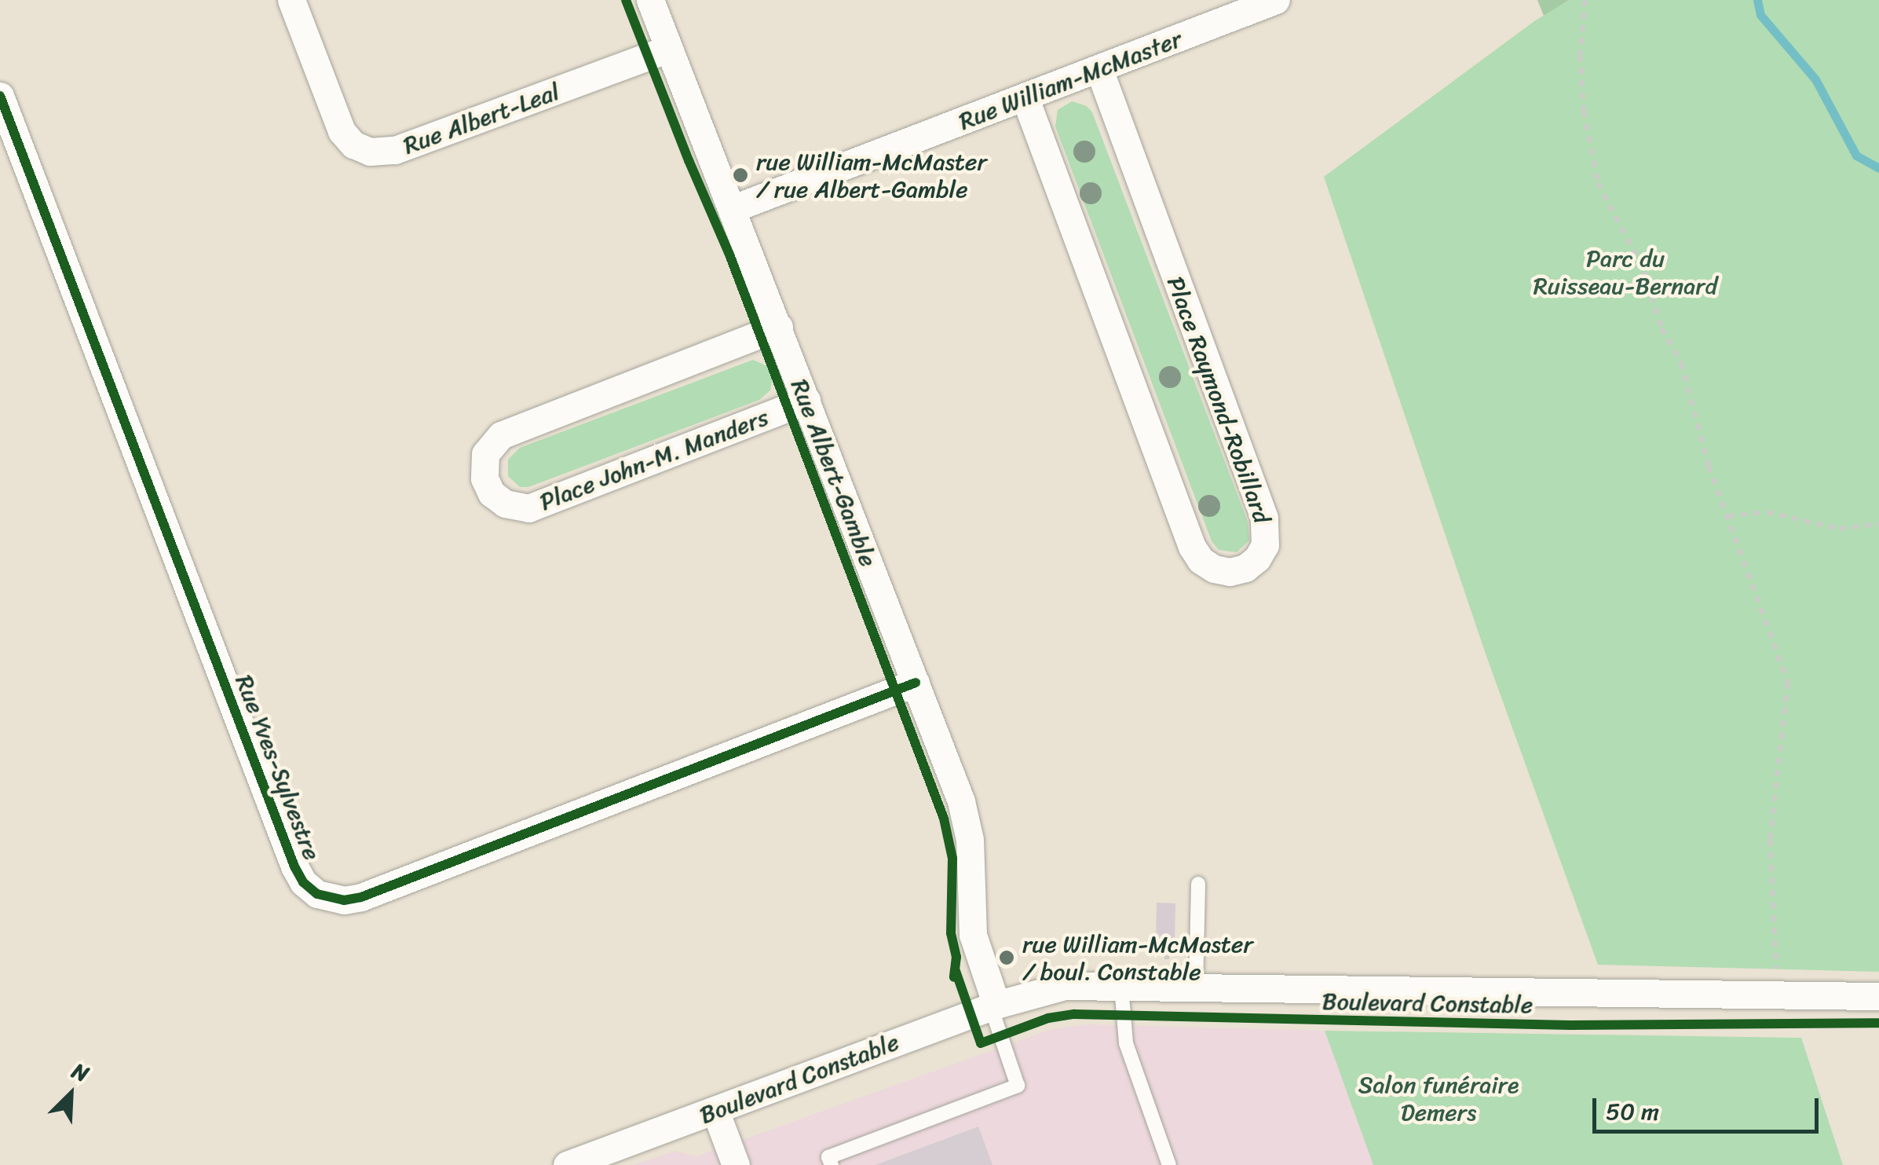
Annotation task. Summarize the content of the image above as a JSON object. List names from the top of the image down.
{
  "streets": {
    "street": [
      "Rue William-McMaster",
      "Rue Albert-Leal",
      "Place Raymond-Robillard",
      "Place John-M. Manders",
      "Rue Albert-Gamble",
      "Rue Yves-Sylvestre",
      "Boulevard Constable"
    ]
  },
  "crossings": [
    ["Rue William-McMaster", "Place Raymond-Robillard"],
    ["Rue William-McMaster", "Rue Albert-Gamble"],
    ["Rue Albert-Leal", "Rue Albert-Gamble"],
    ["Place John-M. Manders", "Rue Albert-Gamble"],
    ["Rue Albert-Gamble", "Rue Yves-Sylvestre"],
    ["Rue Albert-Gamble", "Boulevard Constable"]
  ],
  "parks": ["Parc du Ruisseau-Bernard", "Salon funéraire Demers"],
  "places": ["rue William-McMaster / rue Albert-Gamble", "rue William-McMaster / boul. Constable"],
  "scale_bar": "50 m",
  "north": "top right"
}
